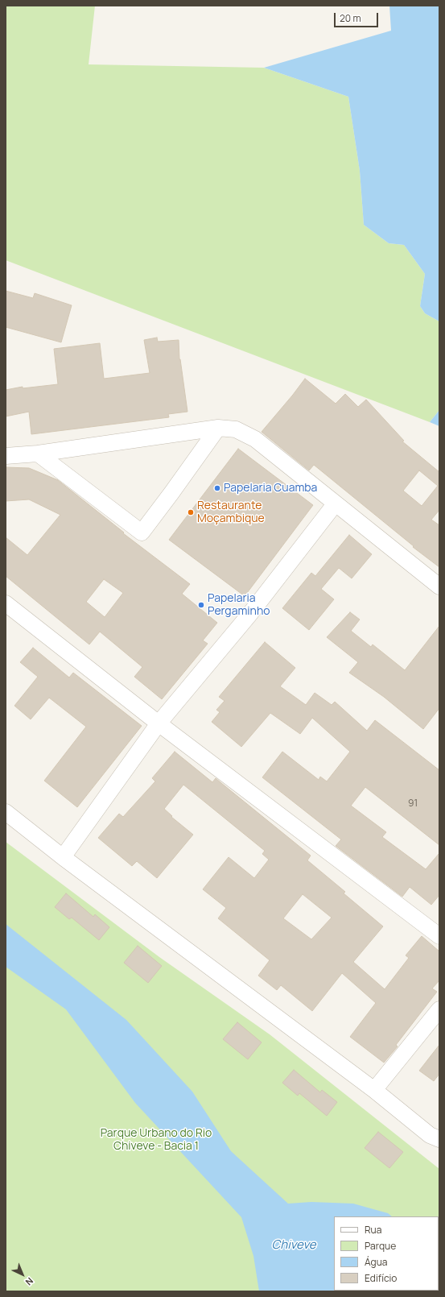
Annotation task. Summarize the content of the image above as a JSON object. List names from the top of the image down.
{
  "water": ["Chiveve"],
  "parks": ["Parque Urbano do Rio Chiveve - Bacia 1"],
  "places": ["Papelaria Cuamba", "Restaurante Moçambique", "Papelaria Pergaminho"],
  "house_numbers": ["91"],
  "legend": [
    "Rua",
    "Parque",
    "Água",
    "Edifício"
  ],
  "scale_bar": "20 m",
  "north": "bottom right"
}
